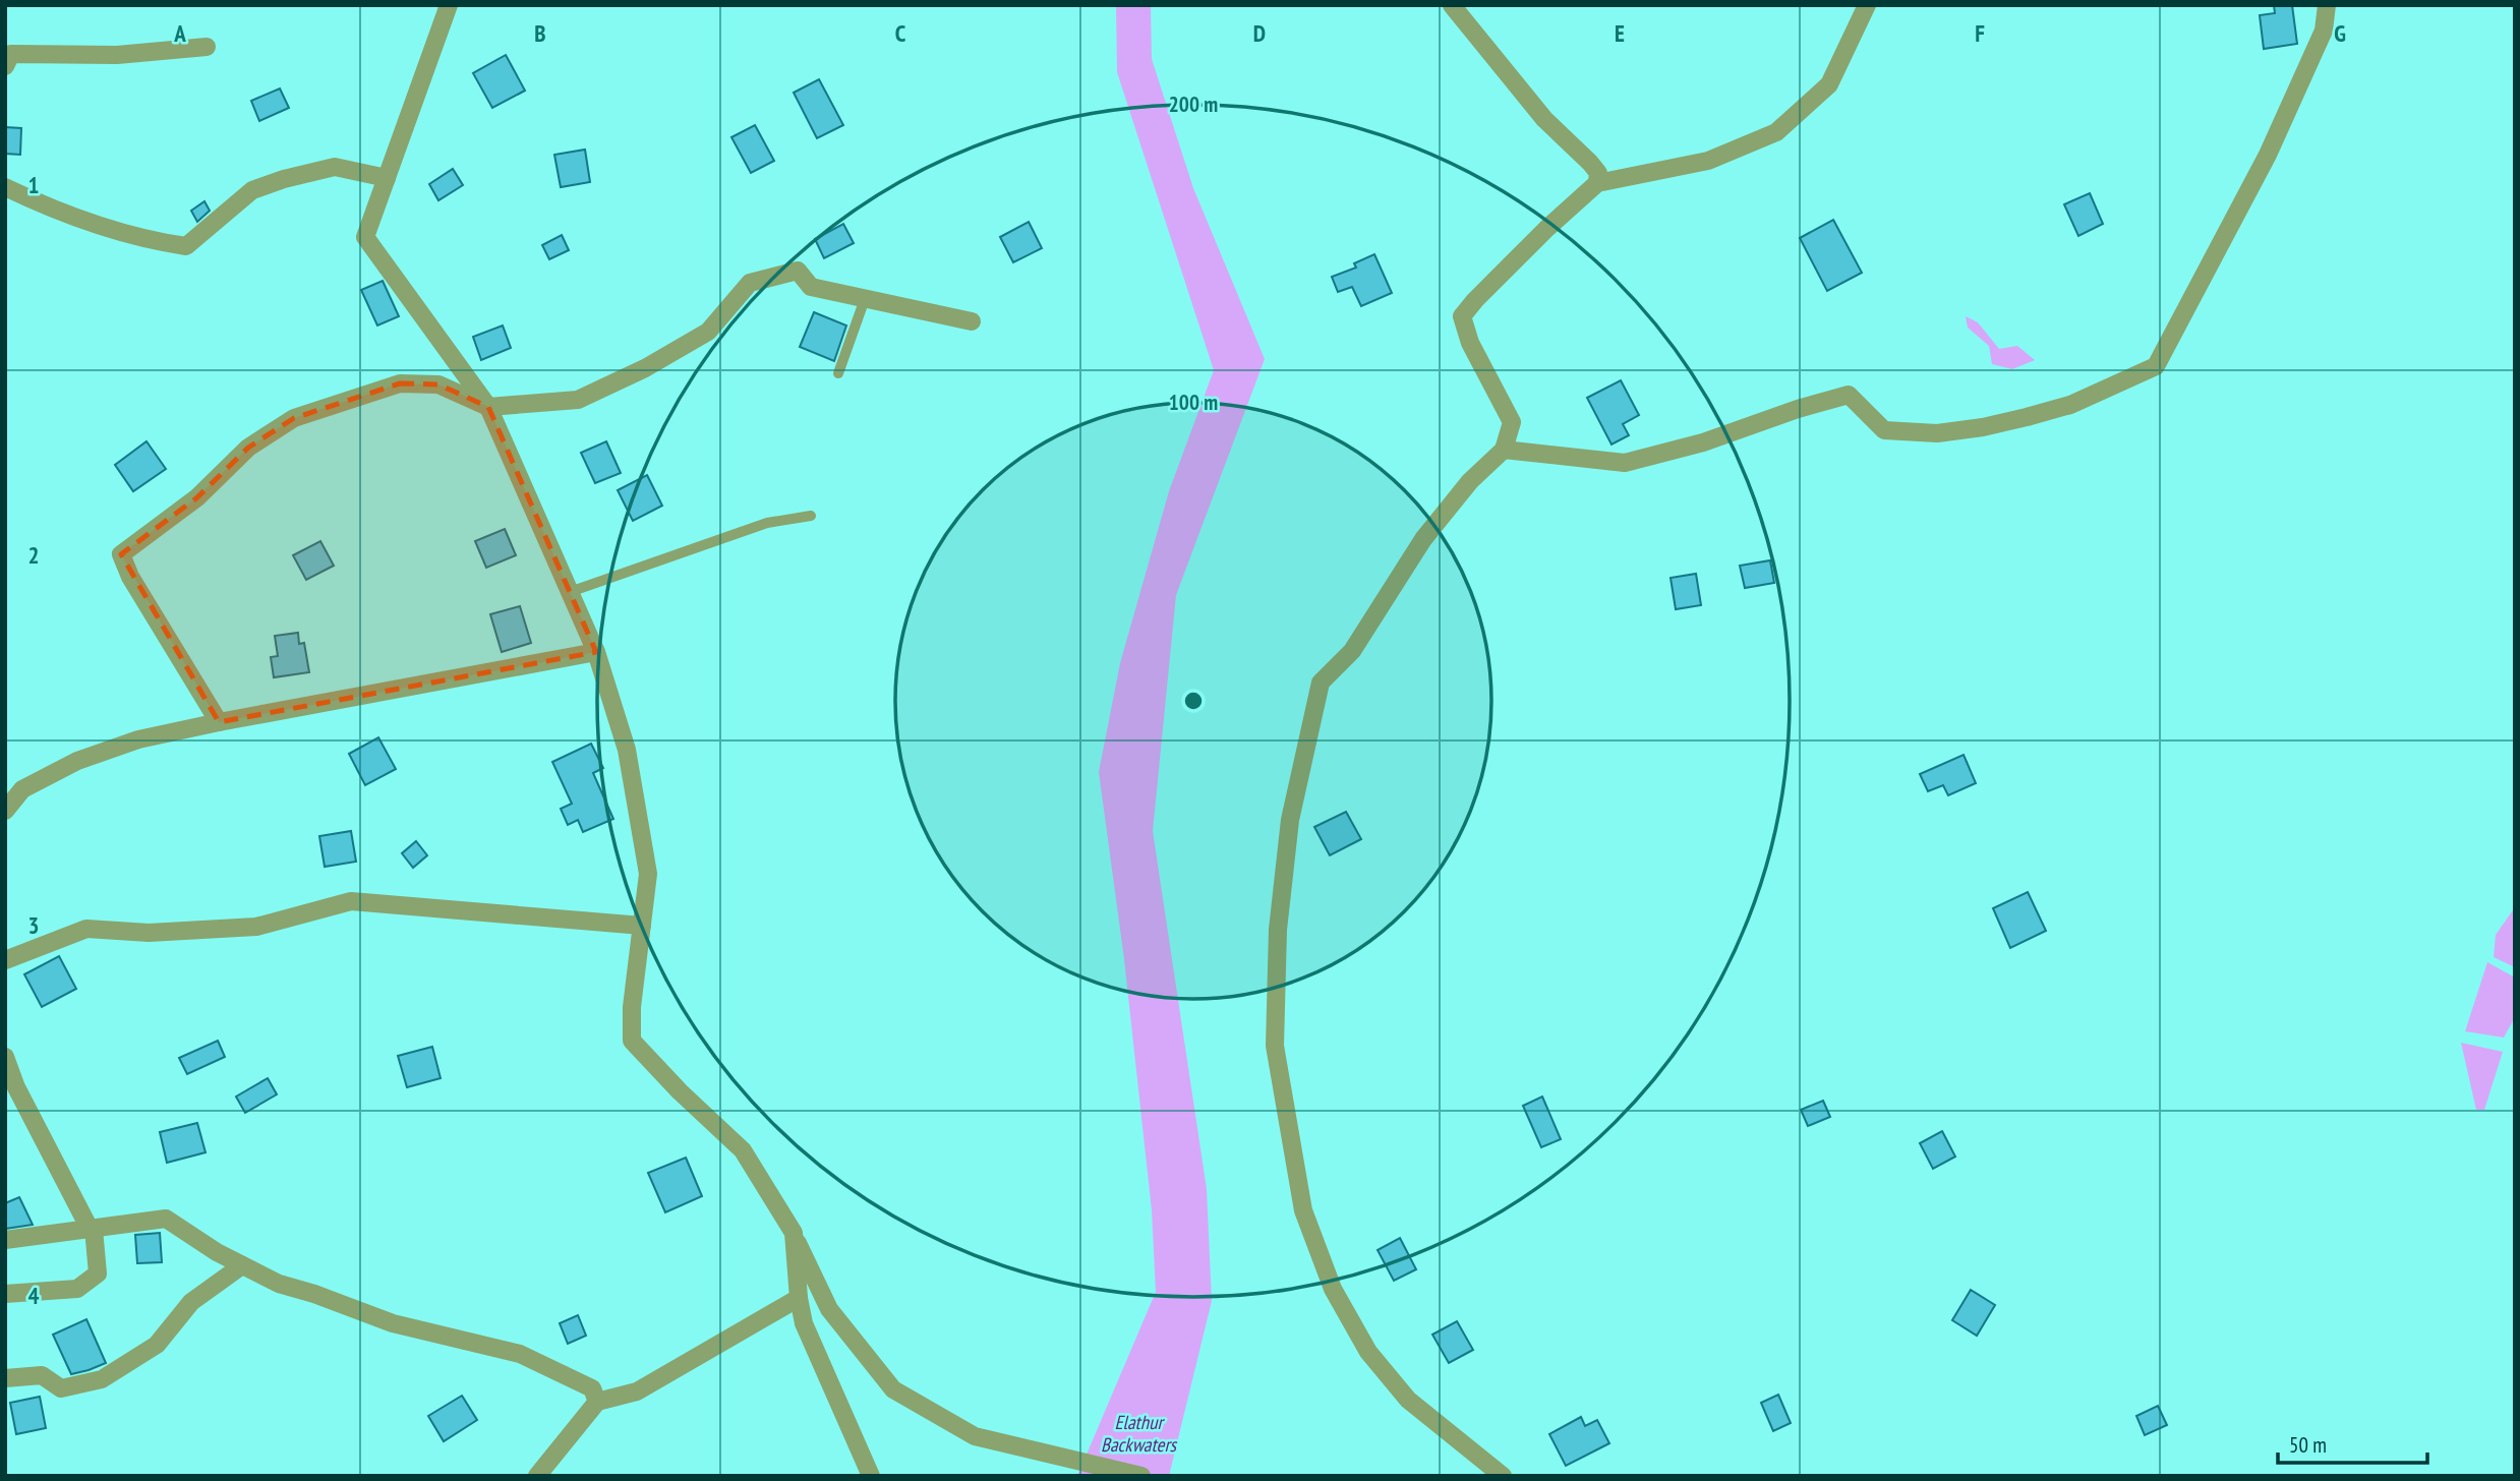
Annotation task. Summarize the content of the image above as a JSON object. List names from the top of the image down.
{
  "water": ["Elathur Backwaters"],
  "scale_bar": "50 m",
  "grid": {
    "columns": [
      "A",
      "B",
      "C",
      "D",
      "E",
      "F",
      "G"
    ],
    "rows": [
      "1",
      "2",
      "3",
      "4"
    ]
  },
  "rings": ["200 m", "100 m"]
}
